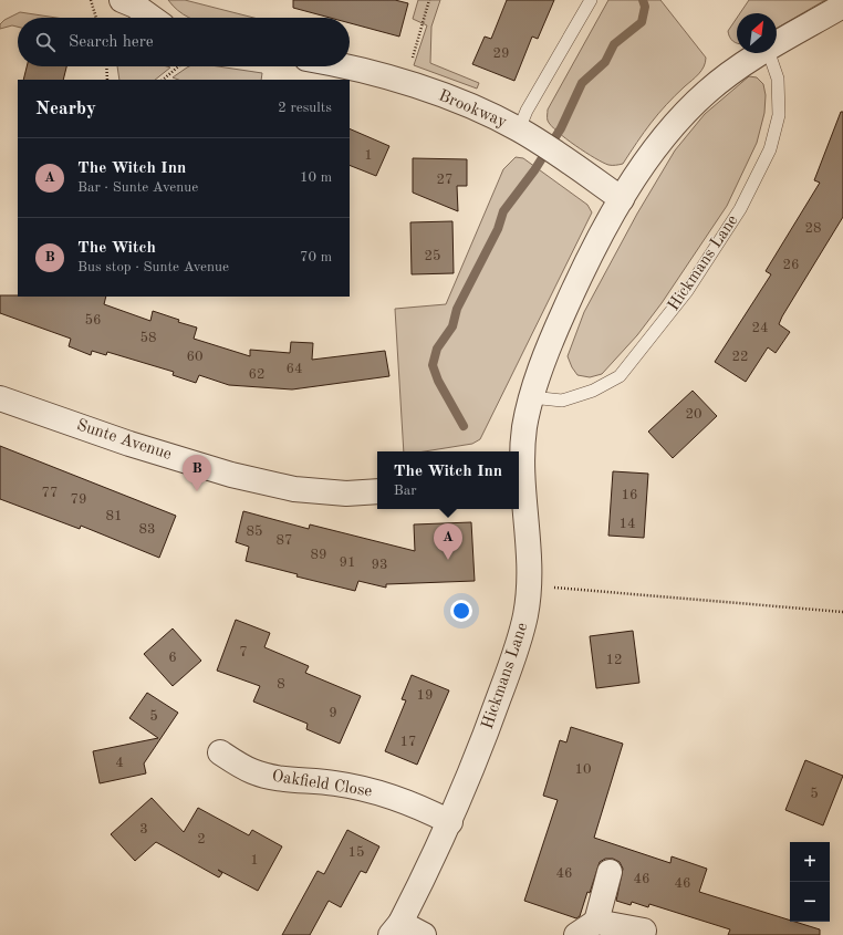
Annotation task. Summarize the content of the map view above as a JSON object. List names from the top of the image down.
{
  "streets": {
    "street": [
      "Brookway",
      "Hickmans Lane",
      "Sunte Avenue",
      "Oakfield Close"
    ]
  },
  "crossings": [
    ["Brookway", "Hickmans Lane"],
    ["Hickmans Lane", "Oakfield Close"]
  ],
  "house_numbers": [
    "29",
    "1",
    "27",
    "28",
    "25",
    "26",
    "56",
    "24",
    "58",
    "60",
    "22",
    "64",
    "62",
    "20",
    "77",
    "16",
    "79",
    "81",
    "14",
    "83",
    "85",
    "87",
    "89",
    "91",
    "93",
    "7",
    "6",
    "12",
    "8",
    "19",
    "9",
    "5",
    "17",
    "4",
    "10",
    "5",
    "3",
    "2",
    "15",
    "1",
    "46",
    "46",
    "46"
  ],
  "north": "top right",
  "page": {
    "search": "Search here",
    "heading": ["Nearby", "2 results"],
    "list": [
      {
        "mark": "A",
        "name": "The Witch Inn",
        "note": "Bar · Sunte Avenue",
        "value": "10 m"
      },
      {
        "mark": "B",
        "name": "The Witch",
        "note": "Bus stop · Sunte Avenue",
        "value": "70 m"
      }
    ],
    "popup": ["The Witch Inn", "Bar"],
    "pins": ["B", "A"],
    "map_buttons": ["+", "−"]
  }
}
